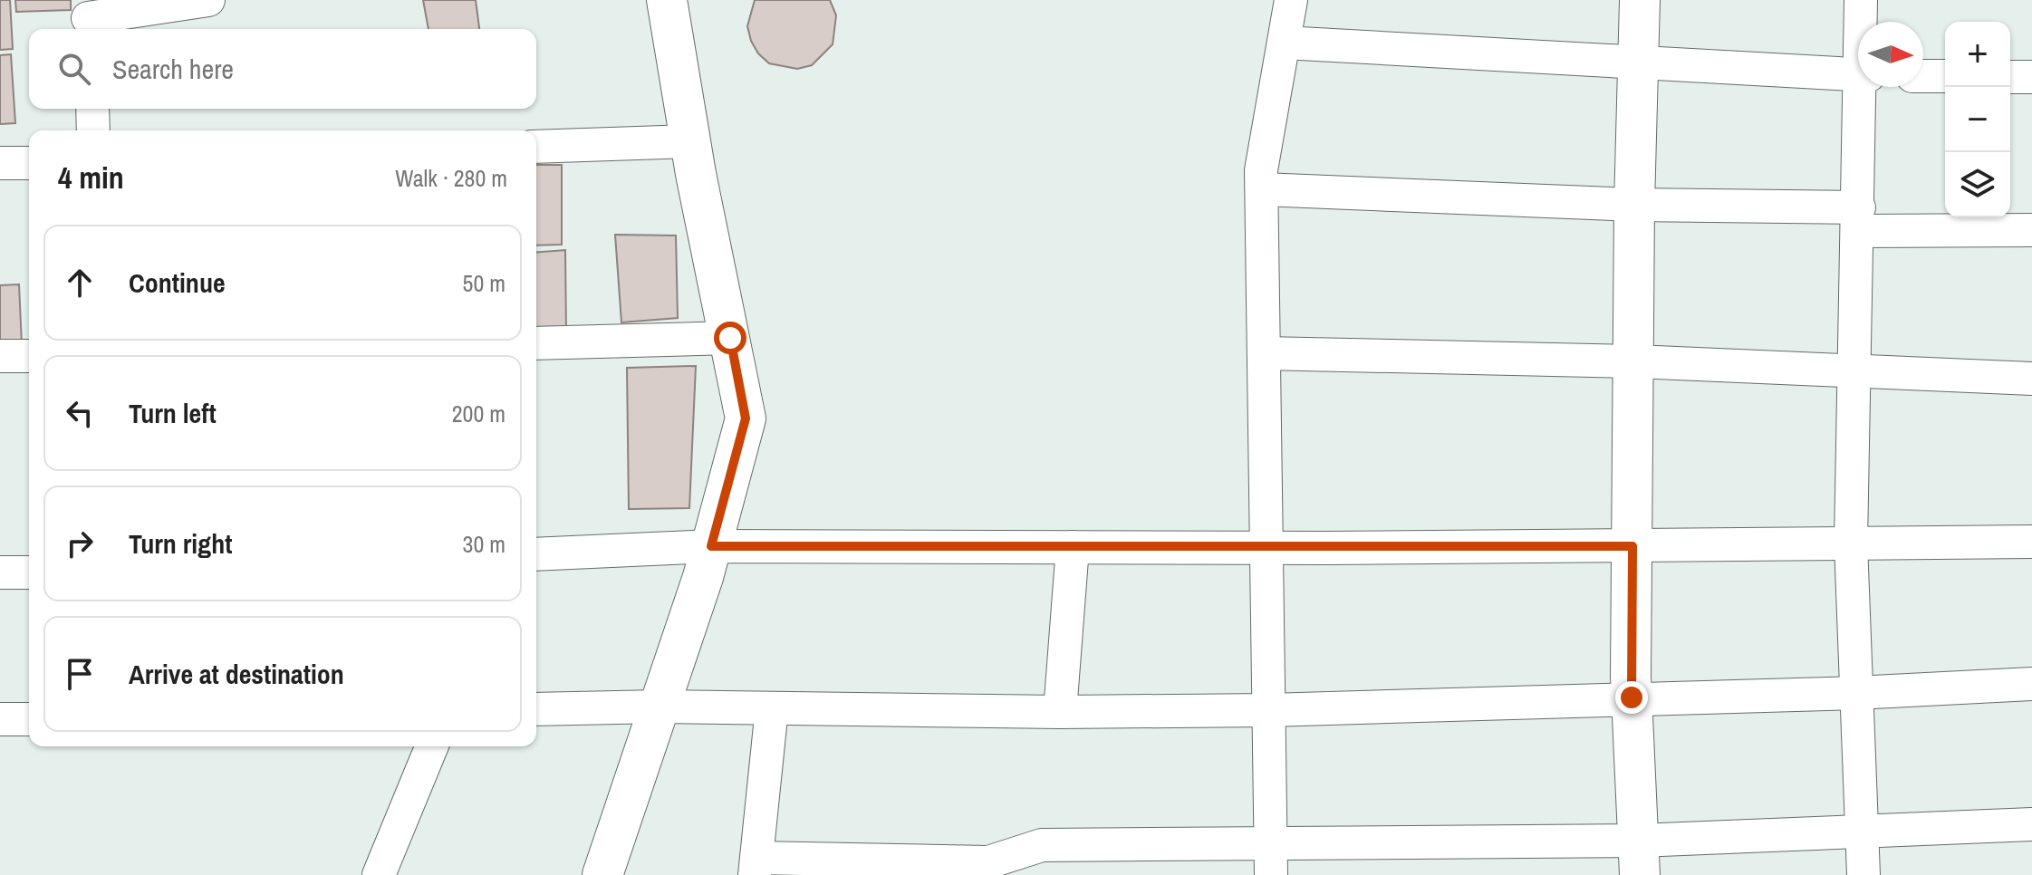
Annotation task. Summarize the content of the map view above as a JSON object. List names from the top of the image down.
{
  "north": "right",
  "page": {
    "map_buttons": ["+", "−"],
    "search": "Search here",
    "heading": ["4 min", "Walk · 280 m"],
    "list": [
      ["Continue", "50 m"],
      ["Turn left", "200 m"],
      ["Turn right", "30 m"],
      "Arrive at destination"
    ]
  }
}
